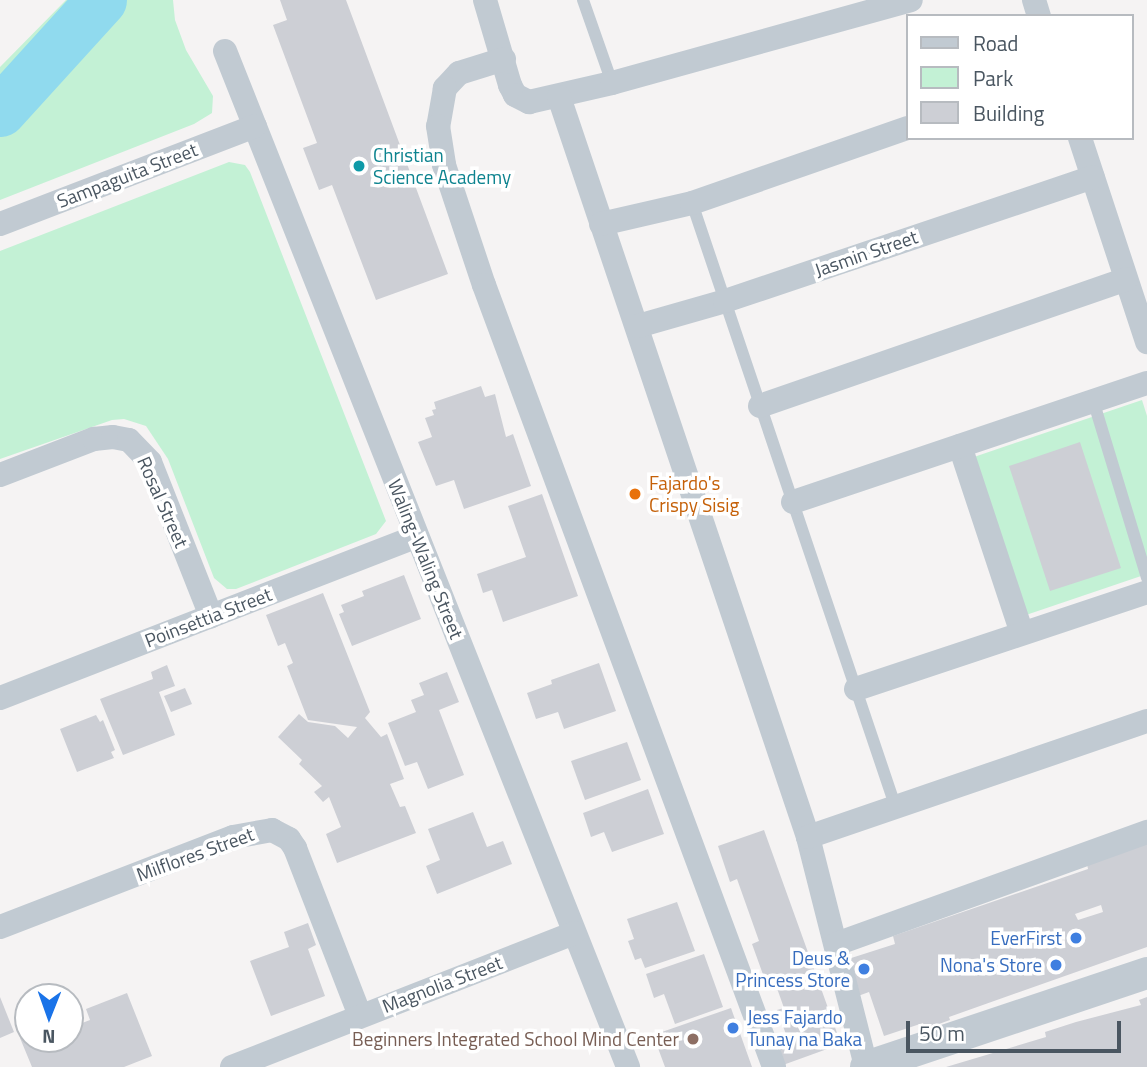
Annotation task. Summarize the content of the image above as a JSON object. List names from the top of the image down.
{
  "streets": {
    "street": [
      "Sampaguita Street",
      "Jasmin Street",
      "Rosal Street",
      "Waling-Waling Street",
      "Poinsettia Street",
      "Milflores Street",
      "Magnolia Street"
    ]
  },
  "crossings": [
    ["Sampaguita Street", "Waling-Waling Street"],
    ["Rosal Street", "Poinsettia Street"],
    ["Waling-Waling Street", "Poinsettia Street"],
    ["Waling-Waling Street", "Magnolia Street"],
    ["Milflores Street", "Magnolia Street"]
  ],
  "places": [
    "Christian Science Academy",
    "Fajardo's Crispy Sisig",
    "EverFirst",
    "Nona's Store",
    "Deus & Princess Store",
    "Jess Fajardo Tunay na Baka",
    "Beginners Integrated School Mind Center"
  ],
  "legend": ["Road", "Park", "Building"],
  "scale_bar": "50 m",
  "north": "bottom"
}
